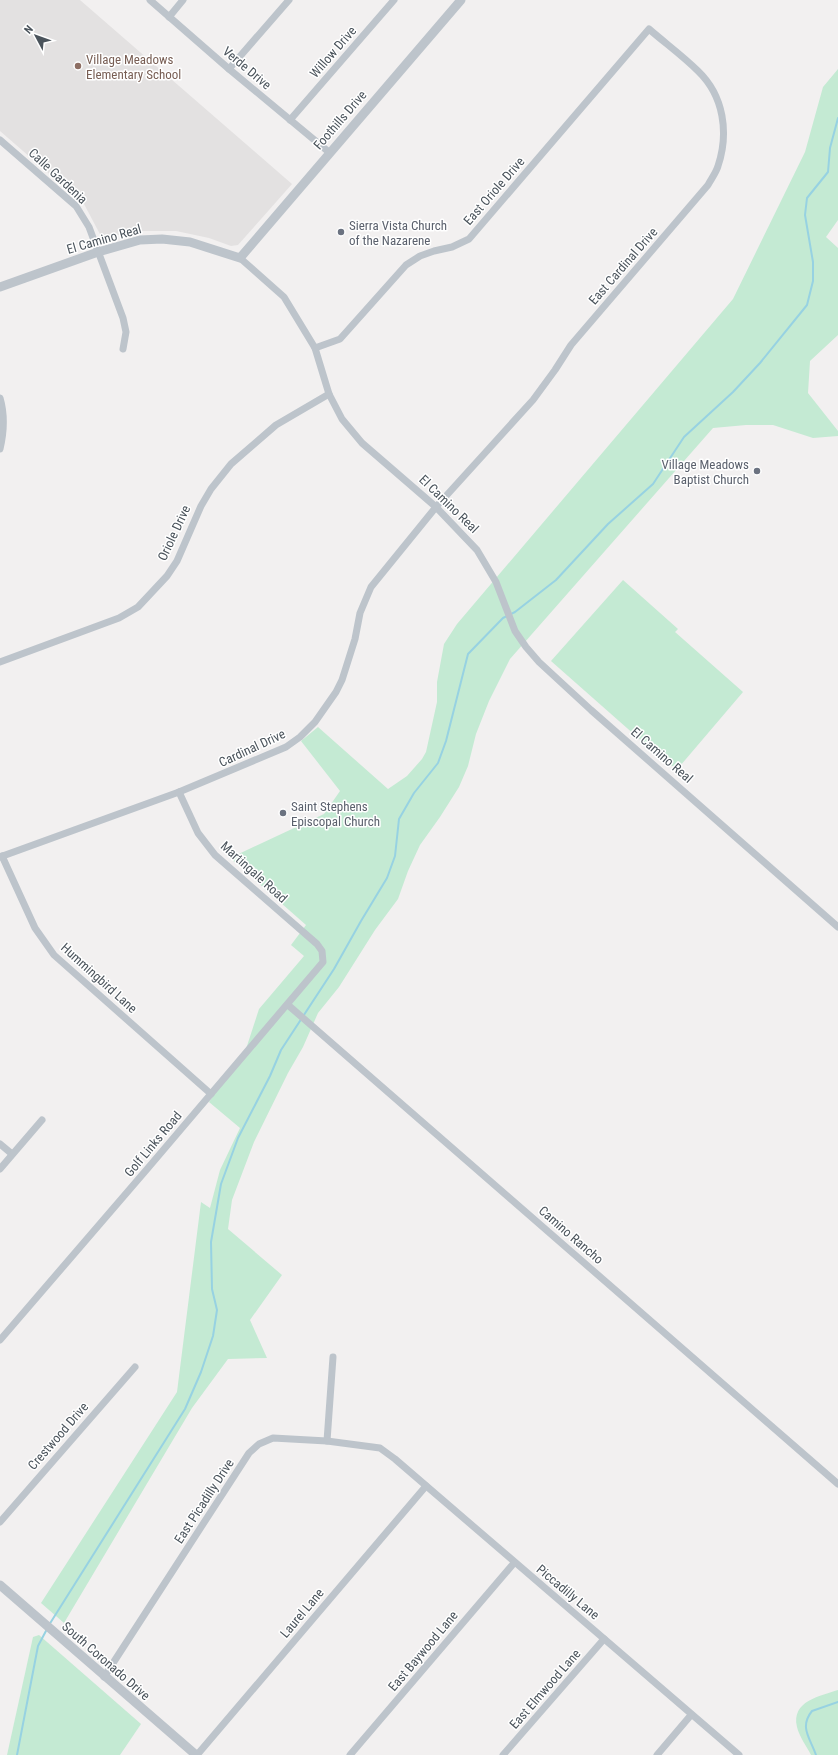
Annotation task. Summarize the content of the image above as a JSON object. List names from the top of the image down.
{
  "streets": {
    "street": [
      "Willow Drive",
      "Verde Drive",
      "Foothills Drive",
      "Calle Gardenia",
      "East Oriole Drive",
      "El Camino Real",
      "East Cardinal Drive",
      "Oriole Drive",
      "Cardinal Drive",
      "Martingale Road",
      "Hummingbird Lane",
      "Golf Links Road",
      "Camino Rancho",
      "Crestwood Drive",
      "East Picadilly Drive",
      "Piccadilly Lane",
      "Laurel Lane",
      "East Baywood Lane",
      "South Coronado Drive",
      "East Elmwood Lane"
    ]
  },
  "crossings": [
    ["Willow Drive", "Verde Drive"],
    ["Verde Drive", "Foothills Drive"],
    ["Foothills Drive", "El Camino Real"],
    ["Calle Gardenia", "El Camino Real"],
    ["East Oriole Drive", "El Camino Real"],
    ["East Oriole Drive", "East Cardinal Drive"],
    ["El Camino Real", "East Cardinal Drive"],
    ["El Camino Real", "Oriole Drive"],
    ["El Camino Real", "Cardinal Drive"],
    ["East Cardinal Drive", "Cardinal Drive"],
    ["Cardinal Drive", "Martingale Road"],
    ["Cardinal Drive", "Hummingbird Lane"],
    ["Martingale Road", "Golf Links Road"],
    ["Hummingbird Lane", "Golf Links Road"],
    ["Golf Links Road", "Camino Rancho"],
    ["East Picadilly Drive", "Piccadilly Lane"],
    ["East Picadilly Drive", "South Coronado Drive"],
    ["Piccadilly Lane", "Laurel Lane"],
    ["Piccadilly Lane", "East Baywood Lane"],
    ["Piccadilly Lane", "East Elmwood Lane"],
    ["Laurel Lane", "South Coronado Drive"]
  ],
  "places": [
    "Village Meadows Elementary School",
    "Sierra Vista Church of the Nazarene",
    "Village Meadows Baptist Church",
    "Saint Stephens Episcopal Church"
  ],
  "north": "top left"
}
